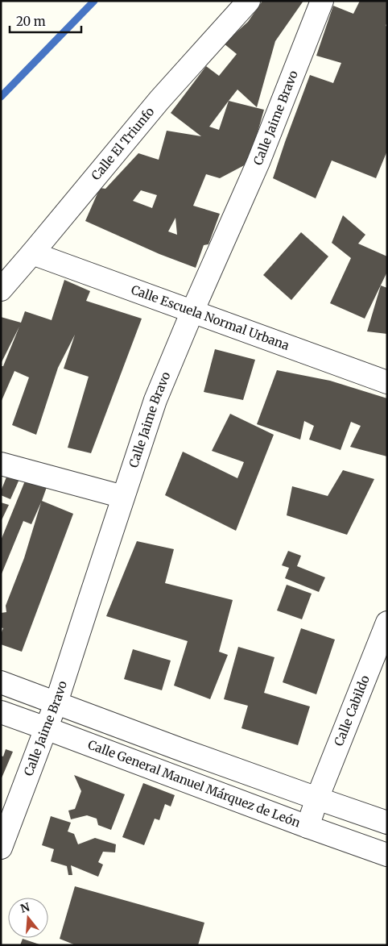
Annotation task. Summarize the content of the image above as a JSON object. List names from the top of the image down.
{
  "streets": {
    "street": [
      "Calle Jaime Bravo",
      "Calle El Triunfo",
      "Calle Escuela Normal Urbana",
      "Calle Cabildo",
      "Calle General Manuel Márquez de León"
    ]
  },
  "crossings": [
    ["Calle Jaime Bravo", "Calle Escuela Normal Urbana"],
    ["Calle Jaime Bravo", "Calle General Manuel Márquez de León"],
    ["Calle El Triunfo", "Calle Escuela Normal Urbana"],
    ["Calle Cabildo", "Calle General Manuel Márquez de León"]
  ],
  "scale_bar": "20 m",
  "north": "top"
}
